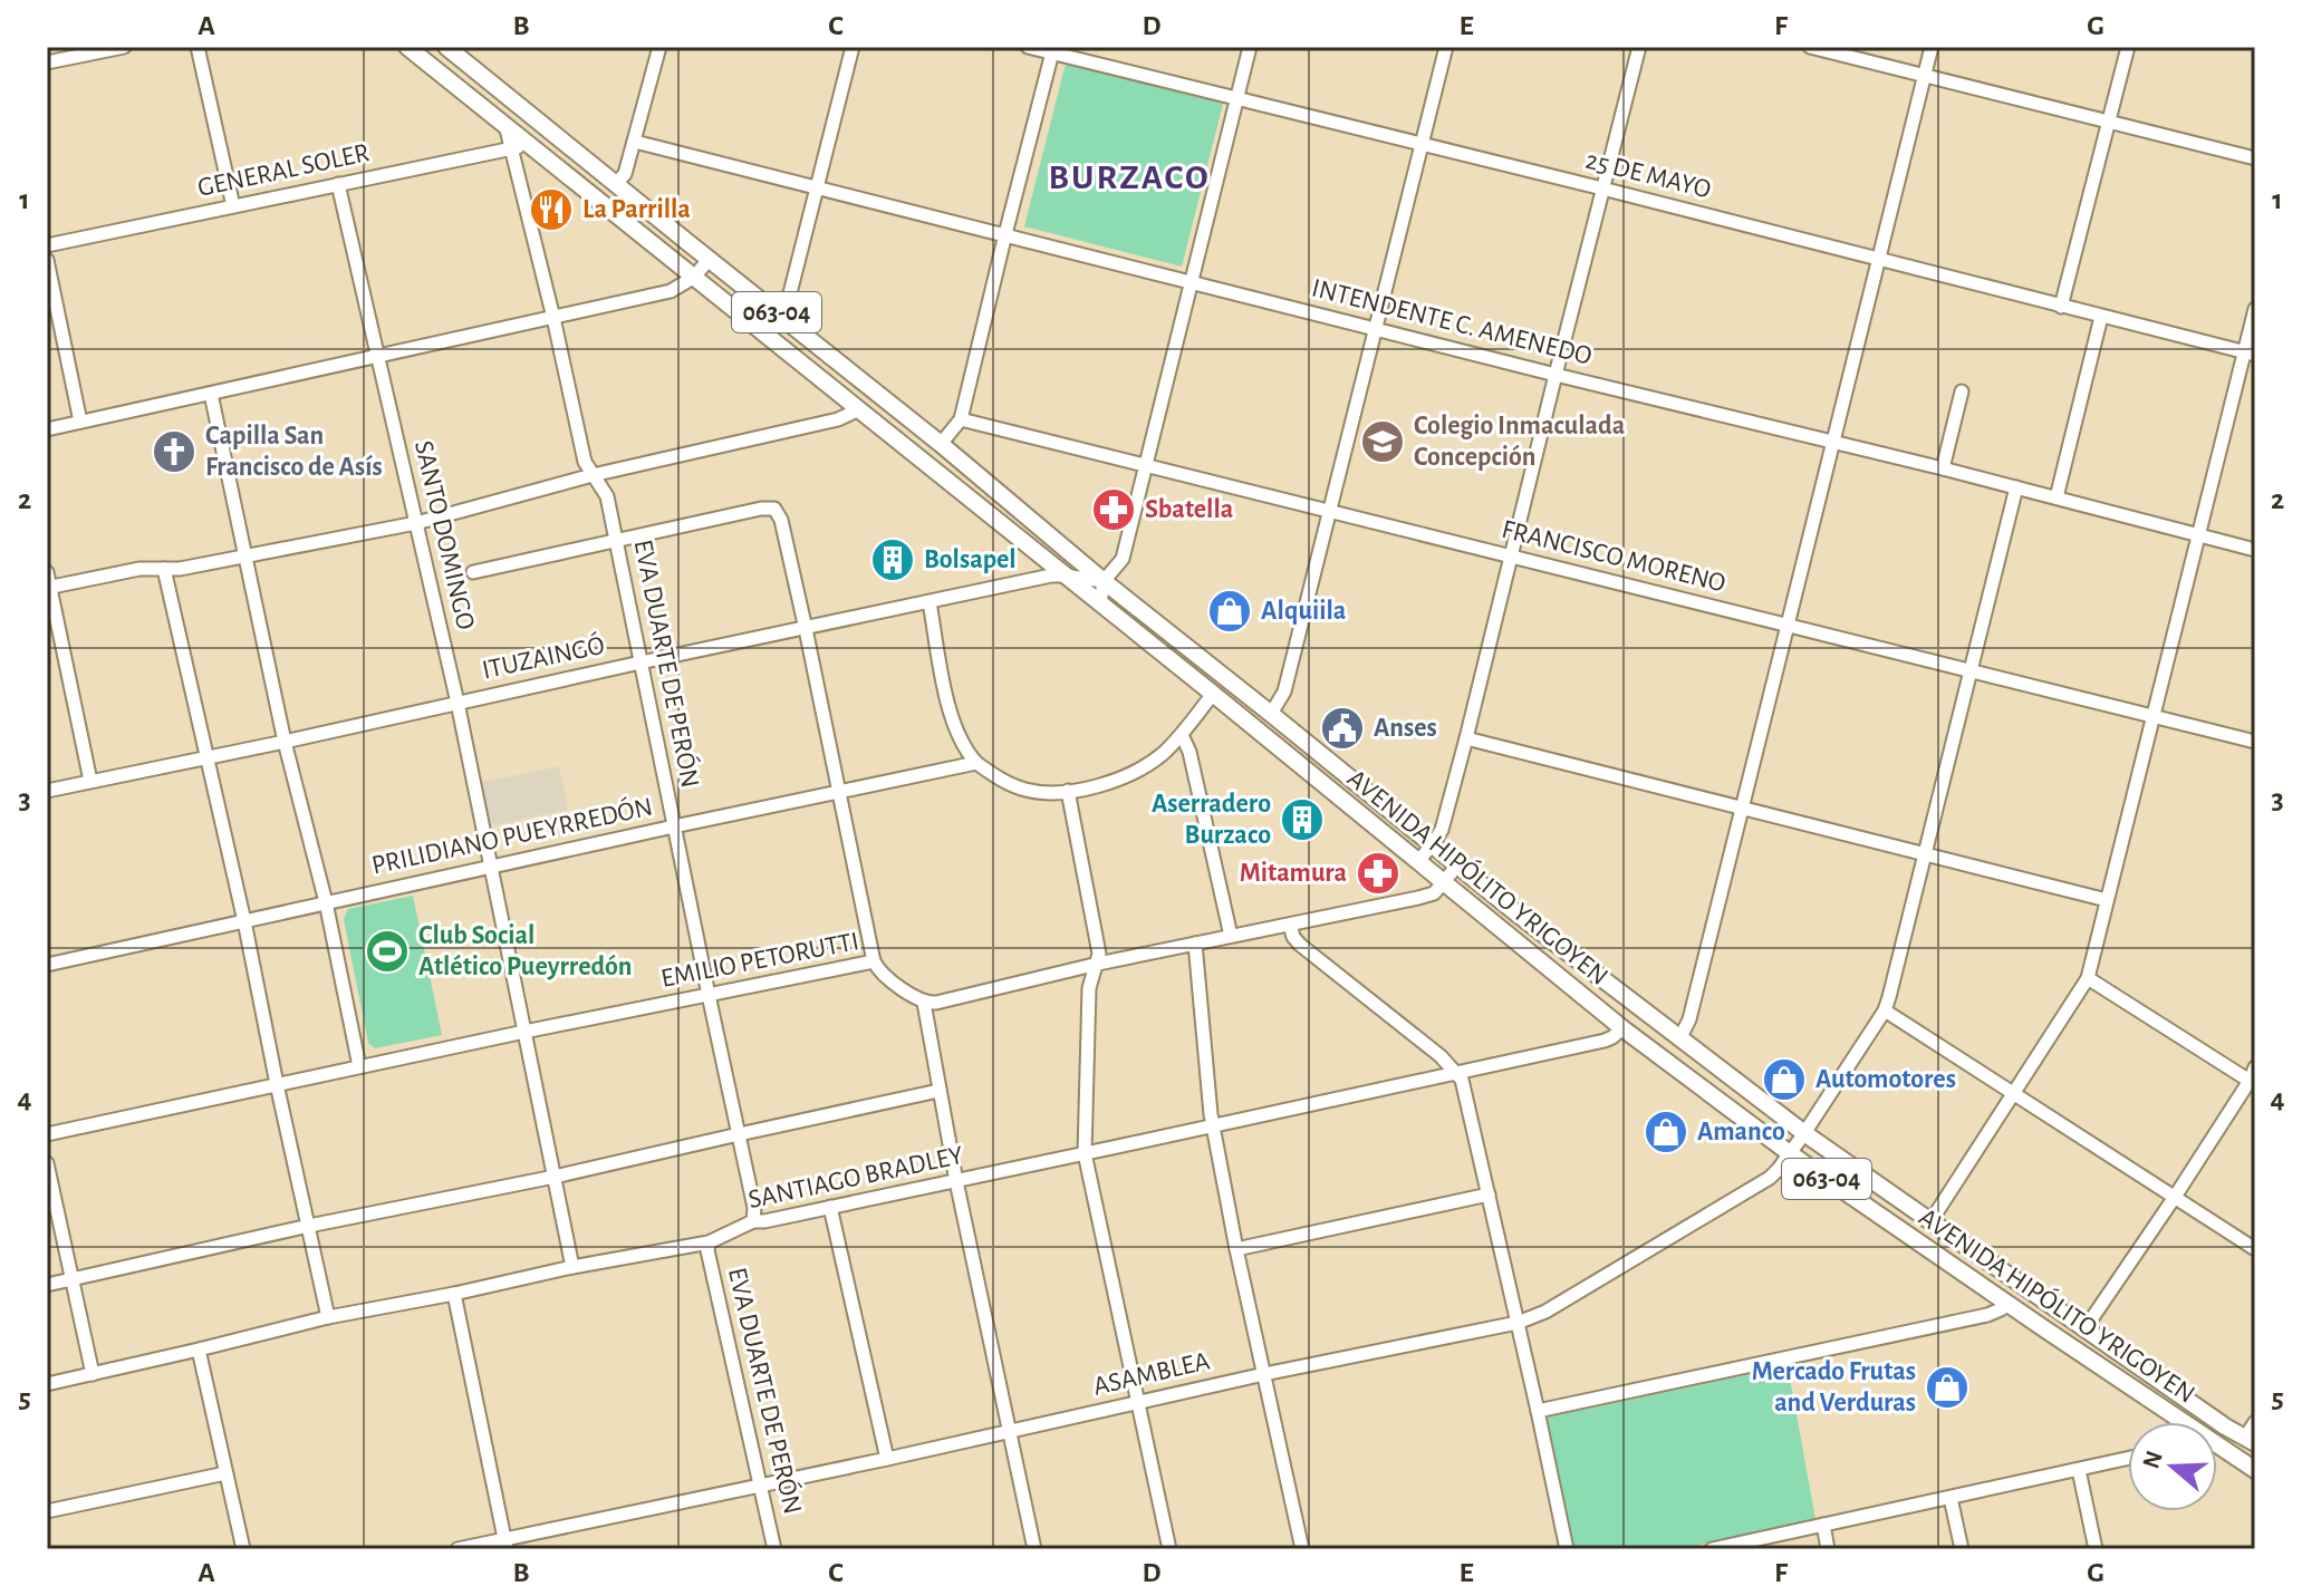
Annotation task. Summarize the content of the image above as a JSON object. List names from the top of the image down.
{
  "streets": {
    "main road": ["063-04", "AVENIDA HIPÓLITO YRIGOYEN"],
    "street": [
      "GENERAL SOLER",
      "25 DE MAYO",
      "INTENDENTE C. AMENEDO",
      "SANTO DOMINGO",
      "FRANCISCO MORENO",
      "ITUZAINGÓ",
      "EVA DUARTE DE PERÓN",
      "PRILIDIANO PUEYRREDÓN",
      "EMILIO PETORUTTI",
      "SANTIAGO BRADLEY",
      "ASAMBLEA"
    ]
  },
  "crossings": [
    ["GENERAL SOLER", "SANTO DOMINGO"],
    ["GENERAL SOLER", "EVA DUARTE DE PERÓN"],
    ["GENERAL SOLER", "AVENIDA HIPÓLITO YRIGOYEN"],
    ["INTENDENTE C. AMENEDO", "ASAMBLEA"],
    ["SANTO DOMINGO", "ITUZAINGÓ"],
    ["SANTO DOMINGO", "PRILIDIANO PUEYRREDÓN"],
    ["SANTO DOMINGO", "EMILIO PETORUTTI"],
    ["SANTO DOMINGO", "SANTIAGO BRADLEY"],
    ["FRANCISCO MORENO", "ASAMBLEA"],
    ["ITUZAINGÓ", "EVA DUARTE DE PERÓN"],
    ["ITUZAINGÓ", "PRILIDIANO PUEYRREDÓN"],
    ["ITUZAINGÓ", "AVENIDA HIPÓLITO YRIGOYEN"],
    ["EVA DUARTE DE PERÓN", "PRILIDIANO PUEYRREDÓN"],
    ["EVA DUARTE DE PERÓN", "AVENIDA HIPÓLITO YRIGOYEN"],
    ["EVA DUARTE DE PERÓN", "EMILIO PETORUTTI"],
    ["EVA DUARTE DE PERÓN", "SANTIAGO BRADLEY"],
    ["EVA DUARTE DE PERÓN", "ASAMBLEA"],
    ["PRILIDIANO PUEYRREDÓN", "AVENIDA HIPÓLITO YRIGOYEN"],
    ["AVENIDA HIPÓLITO YRIGOYEN", "SANTIAGO BRADLEY"],
    ["AVENIDA HIPÓLITO YRIGOYEN", "ASAMBLEA"]
  ],
  "districts": ["BURZACO"],
  "places": {
    "restaurant": ["La Parrilla"],
    "school or university": ["Colegio Inmaculada Concepción"],
    "church": ["Capilla San Francisco de Asís"],
    "pharmacy": ["Sbatella", "Mitamura"],
    "building": ["Bolsapel", "Aserradero Burzaco"],
    "shop": [
      "Alquiila",
      "Automotores",
      "Amanco",
      "Mercado Frutas and Verduras"
    ],
    "public building": ["Anses"],
    "sports": ["Club Social Atlético Pueyrredón"]
  },
  "north": "left",
  "grid": {
    "columns": [
      "A",
      "B",
      "C",
      "D",
      "E",
      "F",
      "G"
    ],
    "rows": [
      "1",
      "2",
      "3",
      "4",
      "5"
    ]
  }
}
